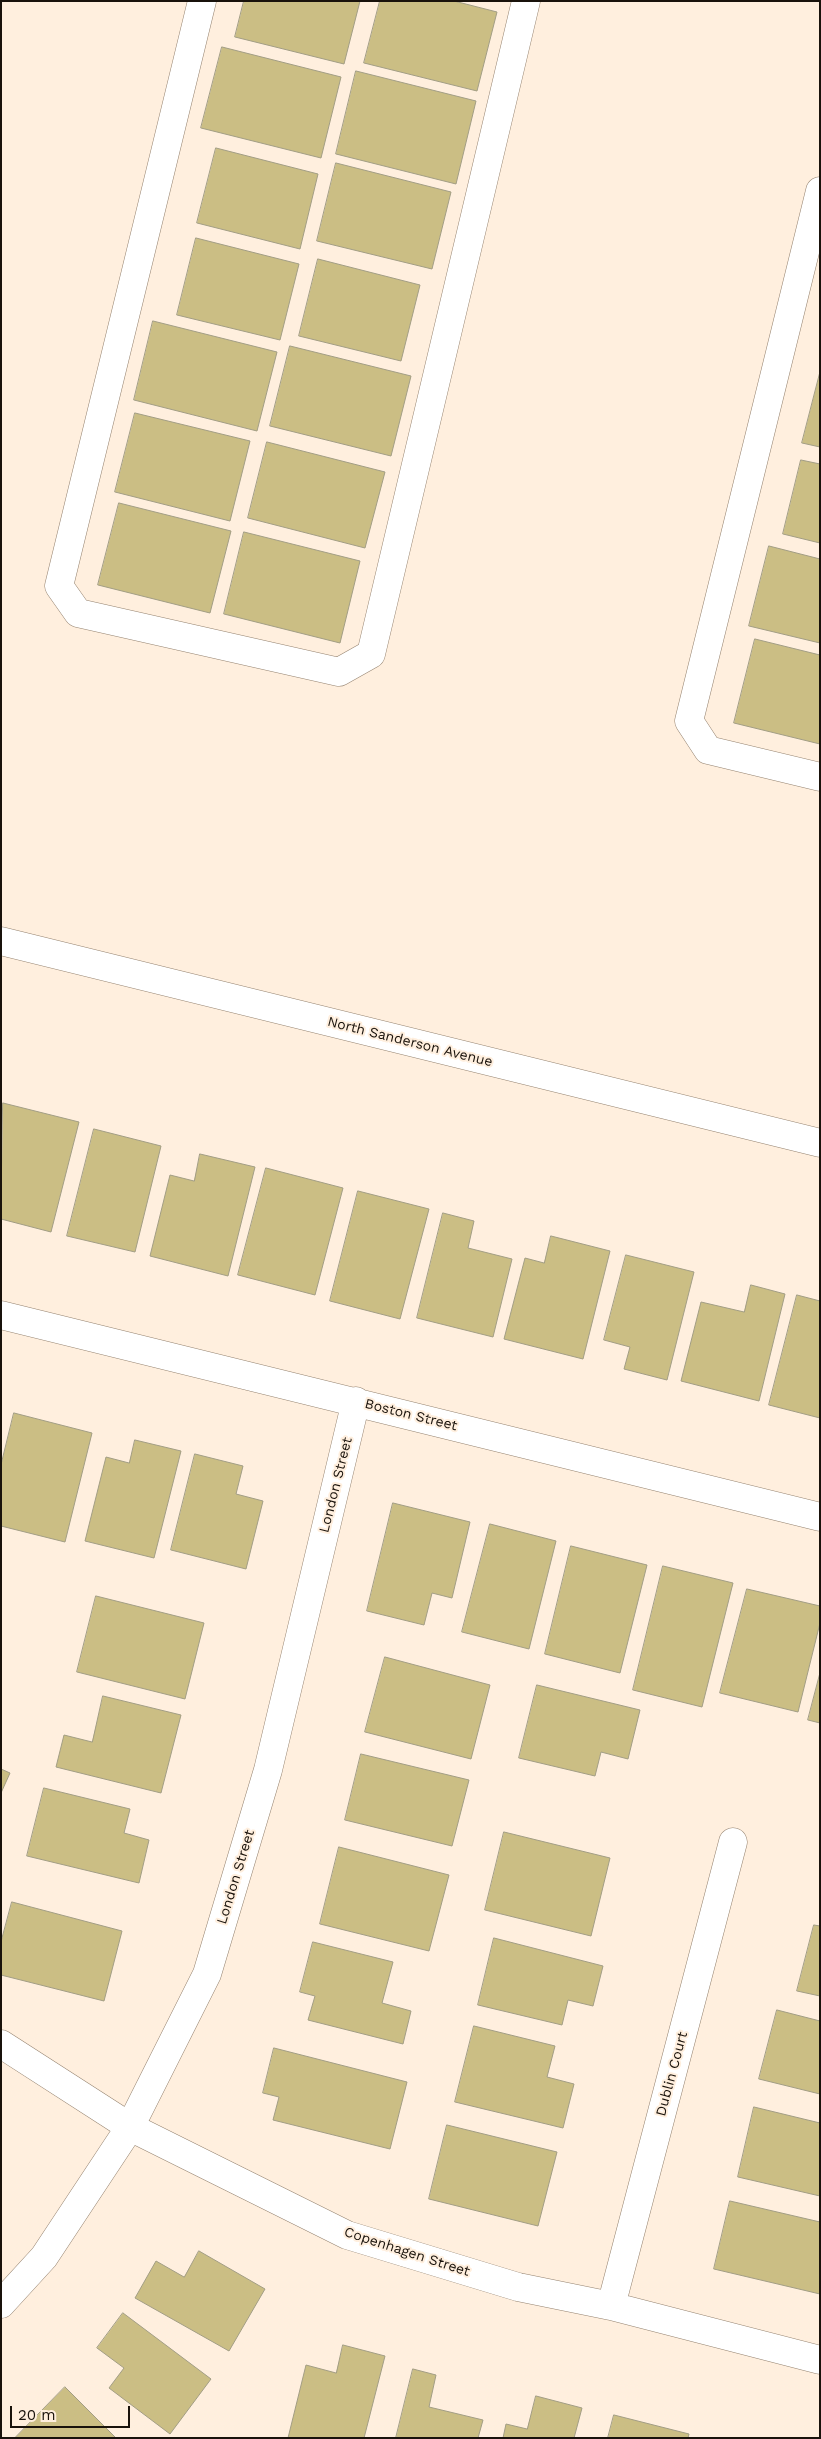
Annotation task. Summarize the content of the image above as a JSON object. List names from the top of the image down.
{
  "streets": {
    "main road": [
      "North Sanderson Avenue",
      "Boston Street",
      "London Street",
      "Dublin Court",
      "Copenhagen Street"
    ]
  },
  "crossings": [
    ["Boston Street", "London Street"],
    ["London Street", "Copenhagen Street"],
    ["Dublin Court", "Copenhagen Street"]
  ],
  "scale_bar": "20 m"
}
